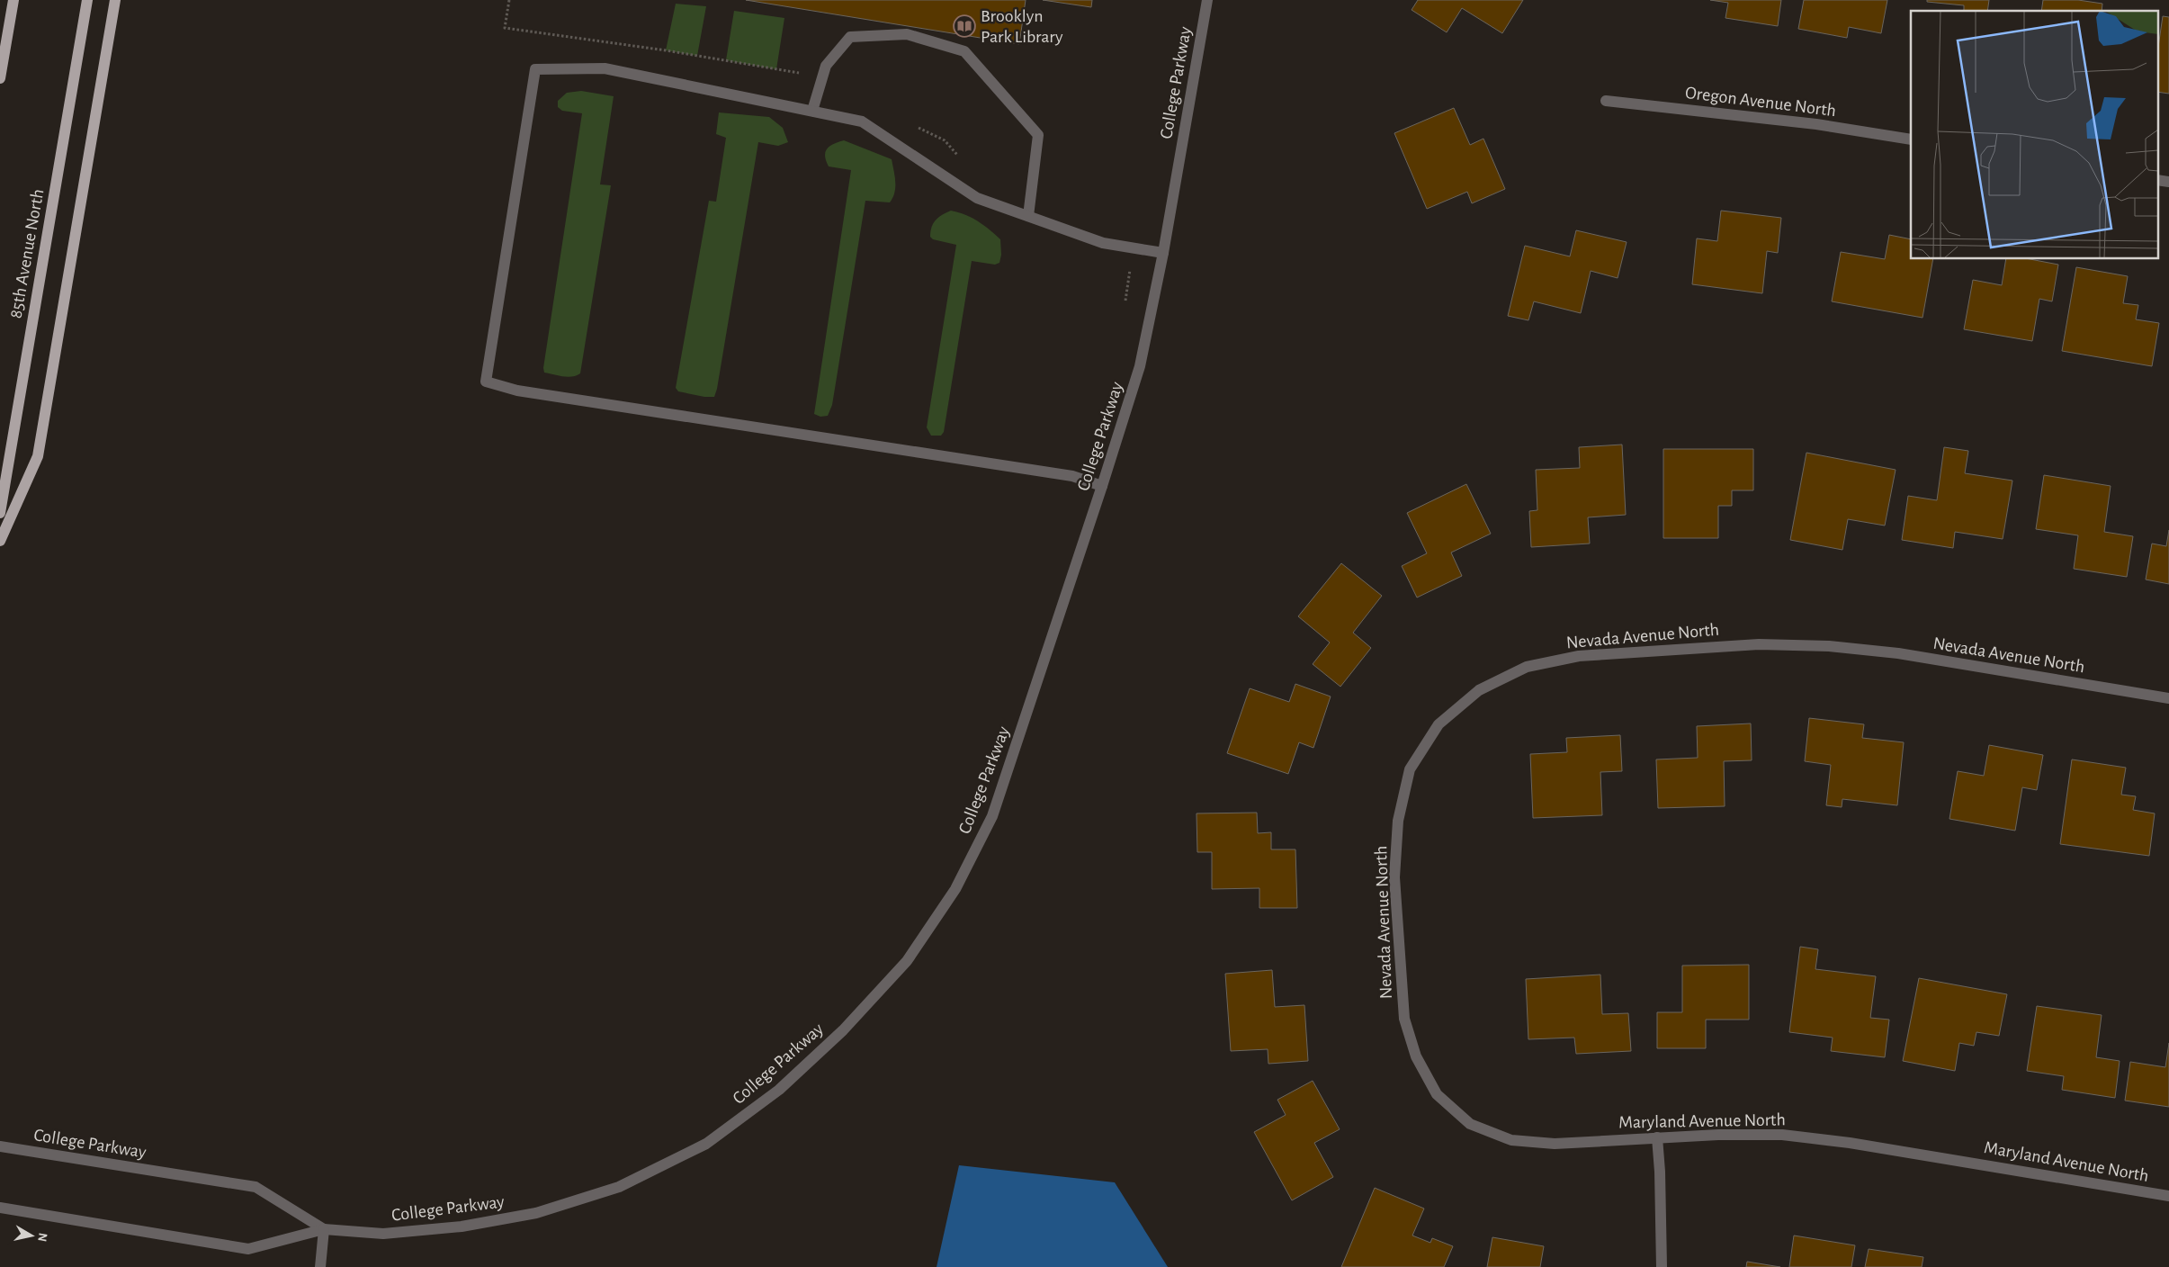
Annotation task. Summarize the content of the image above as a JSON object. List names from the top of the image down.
{
  "streets": {
    "main road": ["85th Avenue North"],
    "street": [
      "College Parkway",
      "Oregon Avenue North",
      "Nevada Avenue North",
      "Maryland Avenue North"
    ]
  },
  "crossings": [
    ["Nevada Avenue North", "Maryland Avenue North"]
  ],
  "places": {
    "library": ["Brooklyn Park Library"]
  },
  "north": "right"
}
